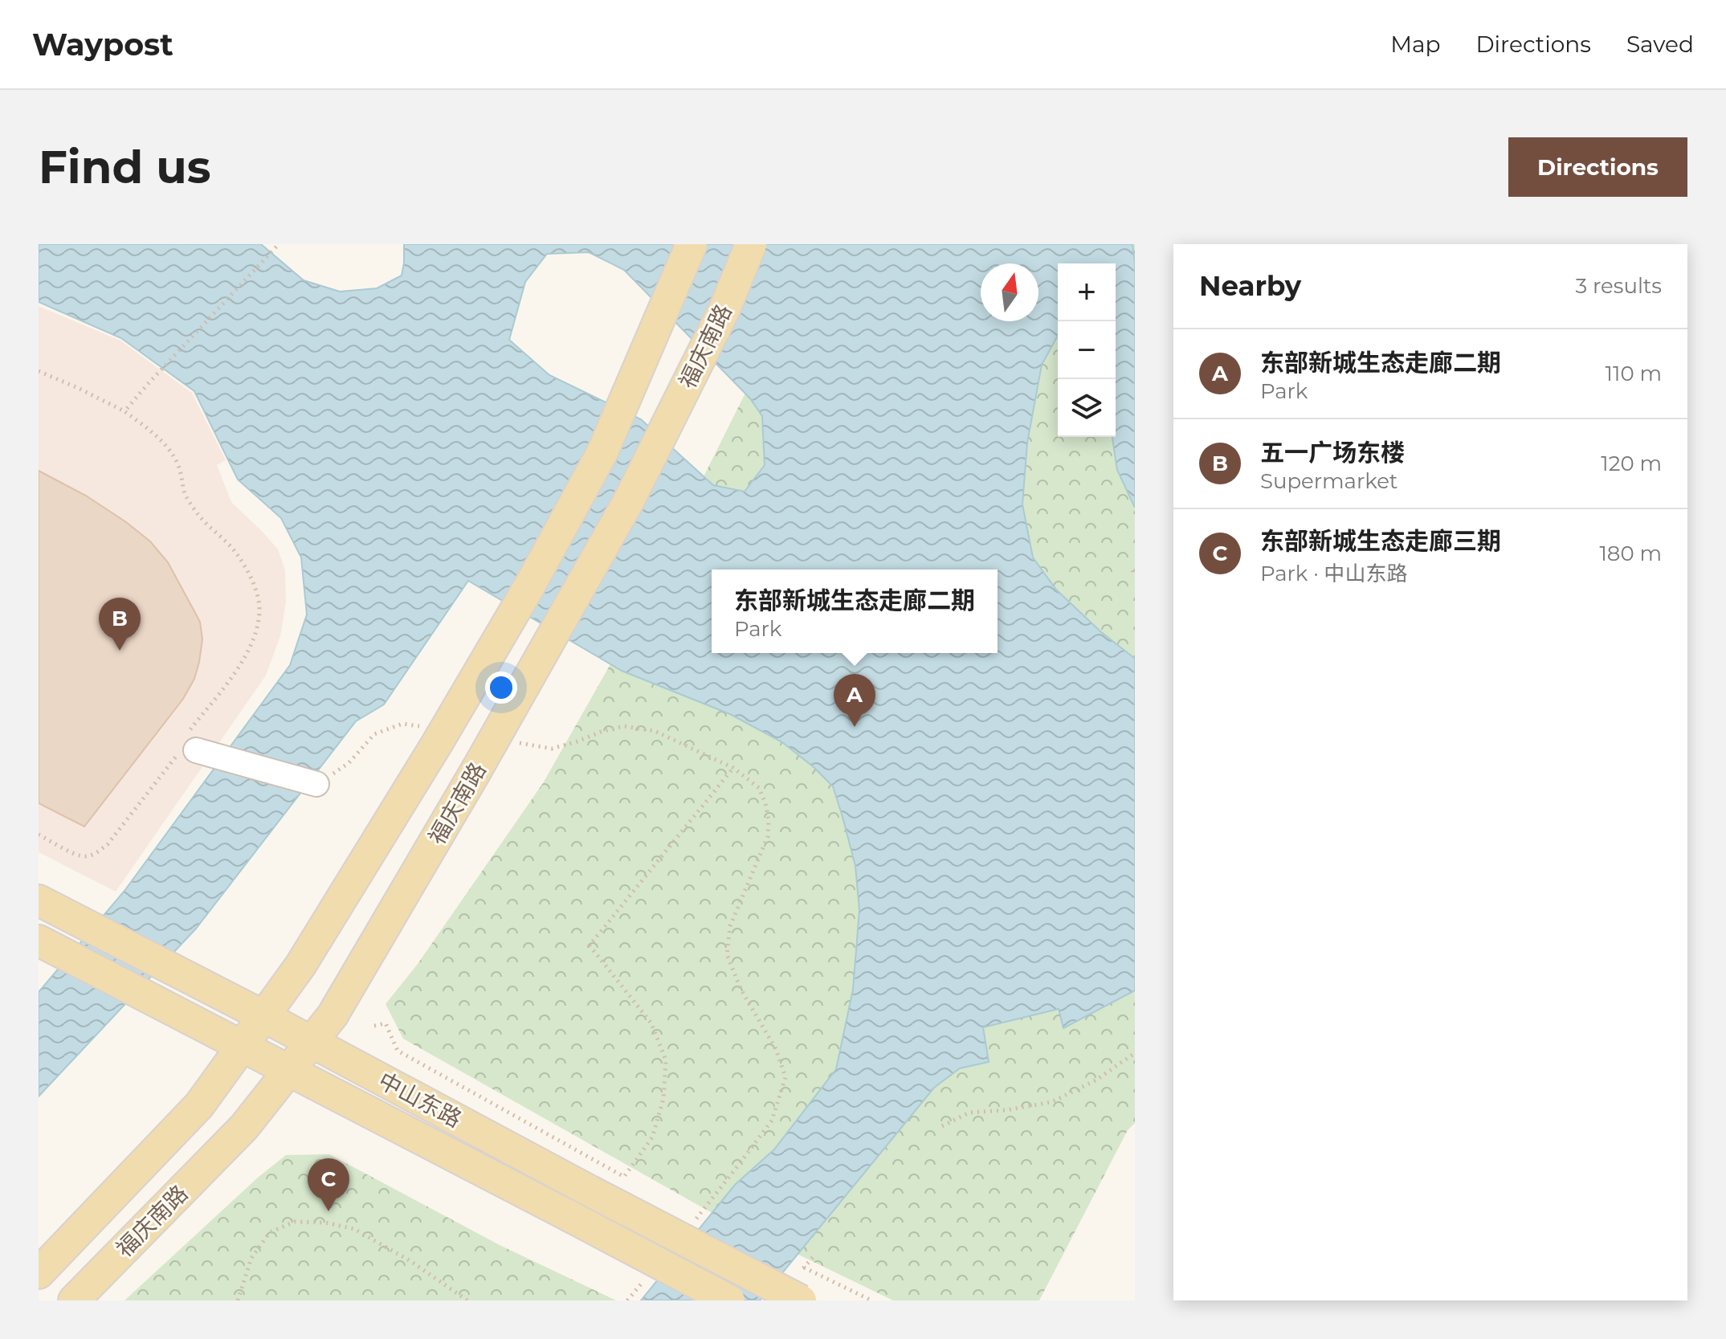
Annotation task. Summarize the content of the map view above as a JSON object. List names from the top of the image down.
{
  "streets": {
    "main road": ["福庆南路", "中山东路"]
  },
  "crossings": [
    ["福庆南路", "中山东路"]
  ],
  "north": "top",
  "page": {
    "header": "Waypost",
    "nav": ["Map", "Directions", "Saved"],
    "buttons": "Directions",
    "title": "Find us",
    "heading": ["Nearby", "3 results"],
    "map_buttons": ["+", "−"],
    "list": [
      {
        "mark": "A",
        "name": "东部新城生态走廊二期",
        "note": "Park",
        "value": "110 m"
      },
      {
        "mark": "B",
        "name": "五一广场东楼",
        "note": "Supermarket",
        "value": "120 m"
      },
      {
        "mark": "C",
        "name": "东部新城生态走廊三期",
        "note": "Park · 中山东路",
        "value": "180 m"
      }
    ],
    "popup": ["东部新城生态走廊二期", "Park"],
    "pins": ["B", "A", "C"]
  }
}
